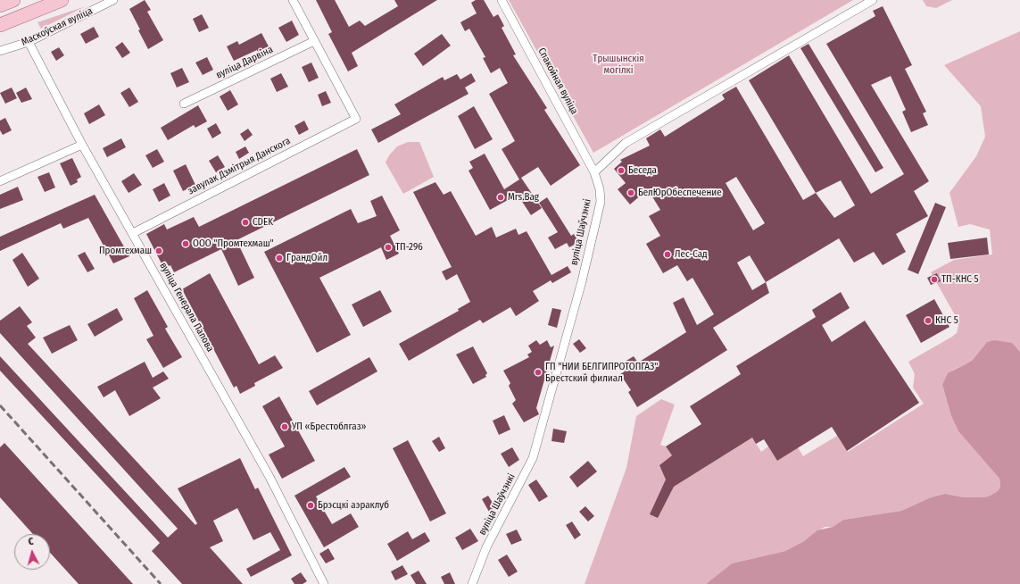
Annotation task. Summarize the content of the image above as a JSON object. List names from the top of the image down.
{
  "streets": {
    "street": [
      "Маскоўская вуліца",
      "вуліца Дарвіна",
      "Спакойная вуліца",
      "завулак Дзмітрыя Данскога",
      "вуліца Шаўчэнкі",
      "вуліца Генерала Папова"
    ]
  },
  "crossings": [
    ["Маскоўская вуліца", "вуліца Генерала Папова"],
    ["вуліца Дарвіна", "завулак Дзмітрыя Данскога"],
    ["Спакойная вуліца", "вуліца Шаўчэнкі"],
    ["завулак Дзмітрыя Данскога", "вуліца Генерала Папова"]
  ],
  "parks": ["Трышынскія могілкі"],
  "places": [
    "Беседа",
    "БелЮрОбеспечение",
    "Mrs.Bag",
    "CDEK",
    "ООО \"Промтехмаш\"",
    "ТП-296",
    "Промтехмаш",
    "Лес-Сад",
    "ГрандОйл",
    "ТП-КНС 5",
    "КНС 5",
    "ГП \"НИИ БЕЛГИПРОТОПГАЗ\" Брестский филиал",
    "УП «Брестоблгаз»",
    "Брэсцкі аэраклуб"
  ],
  "north": "top"
}
